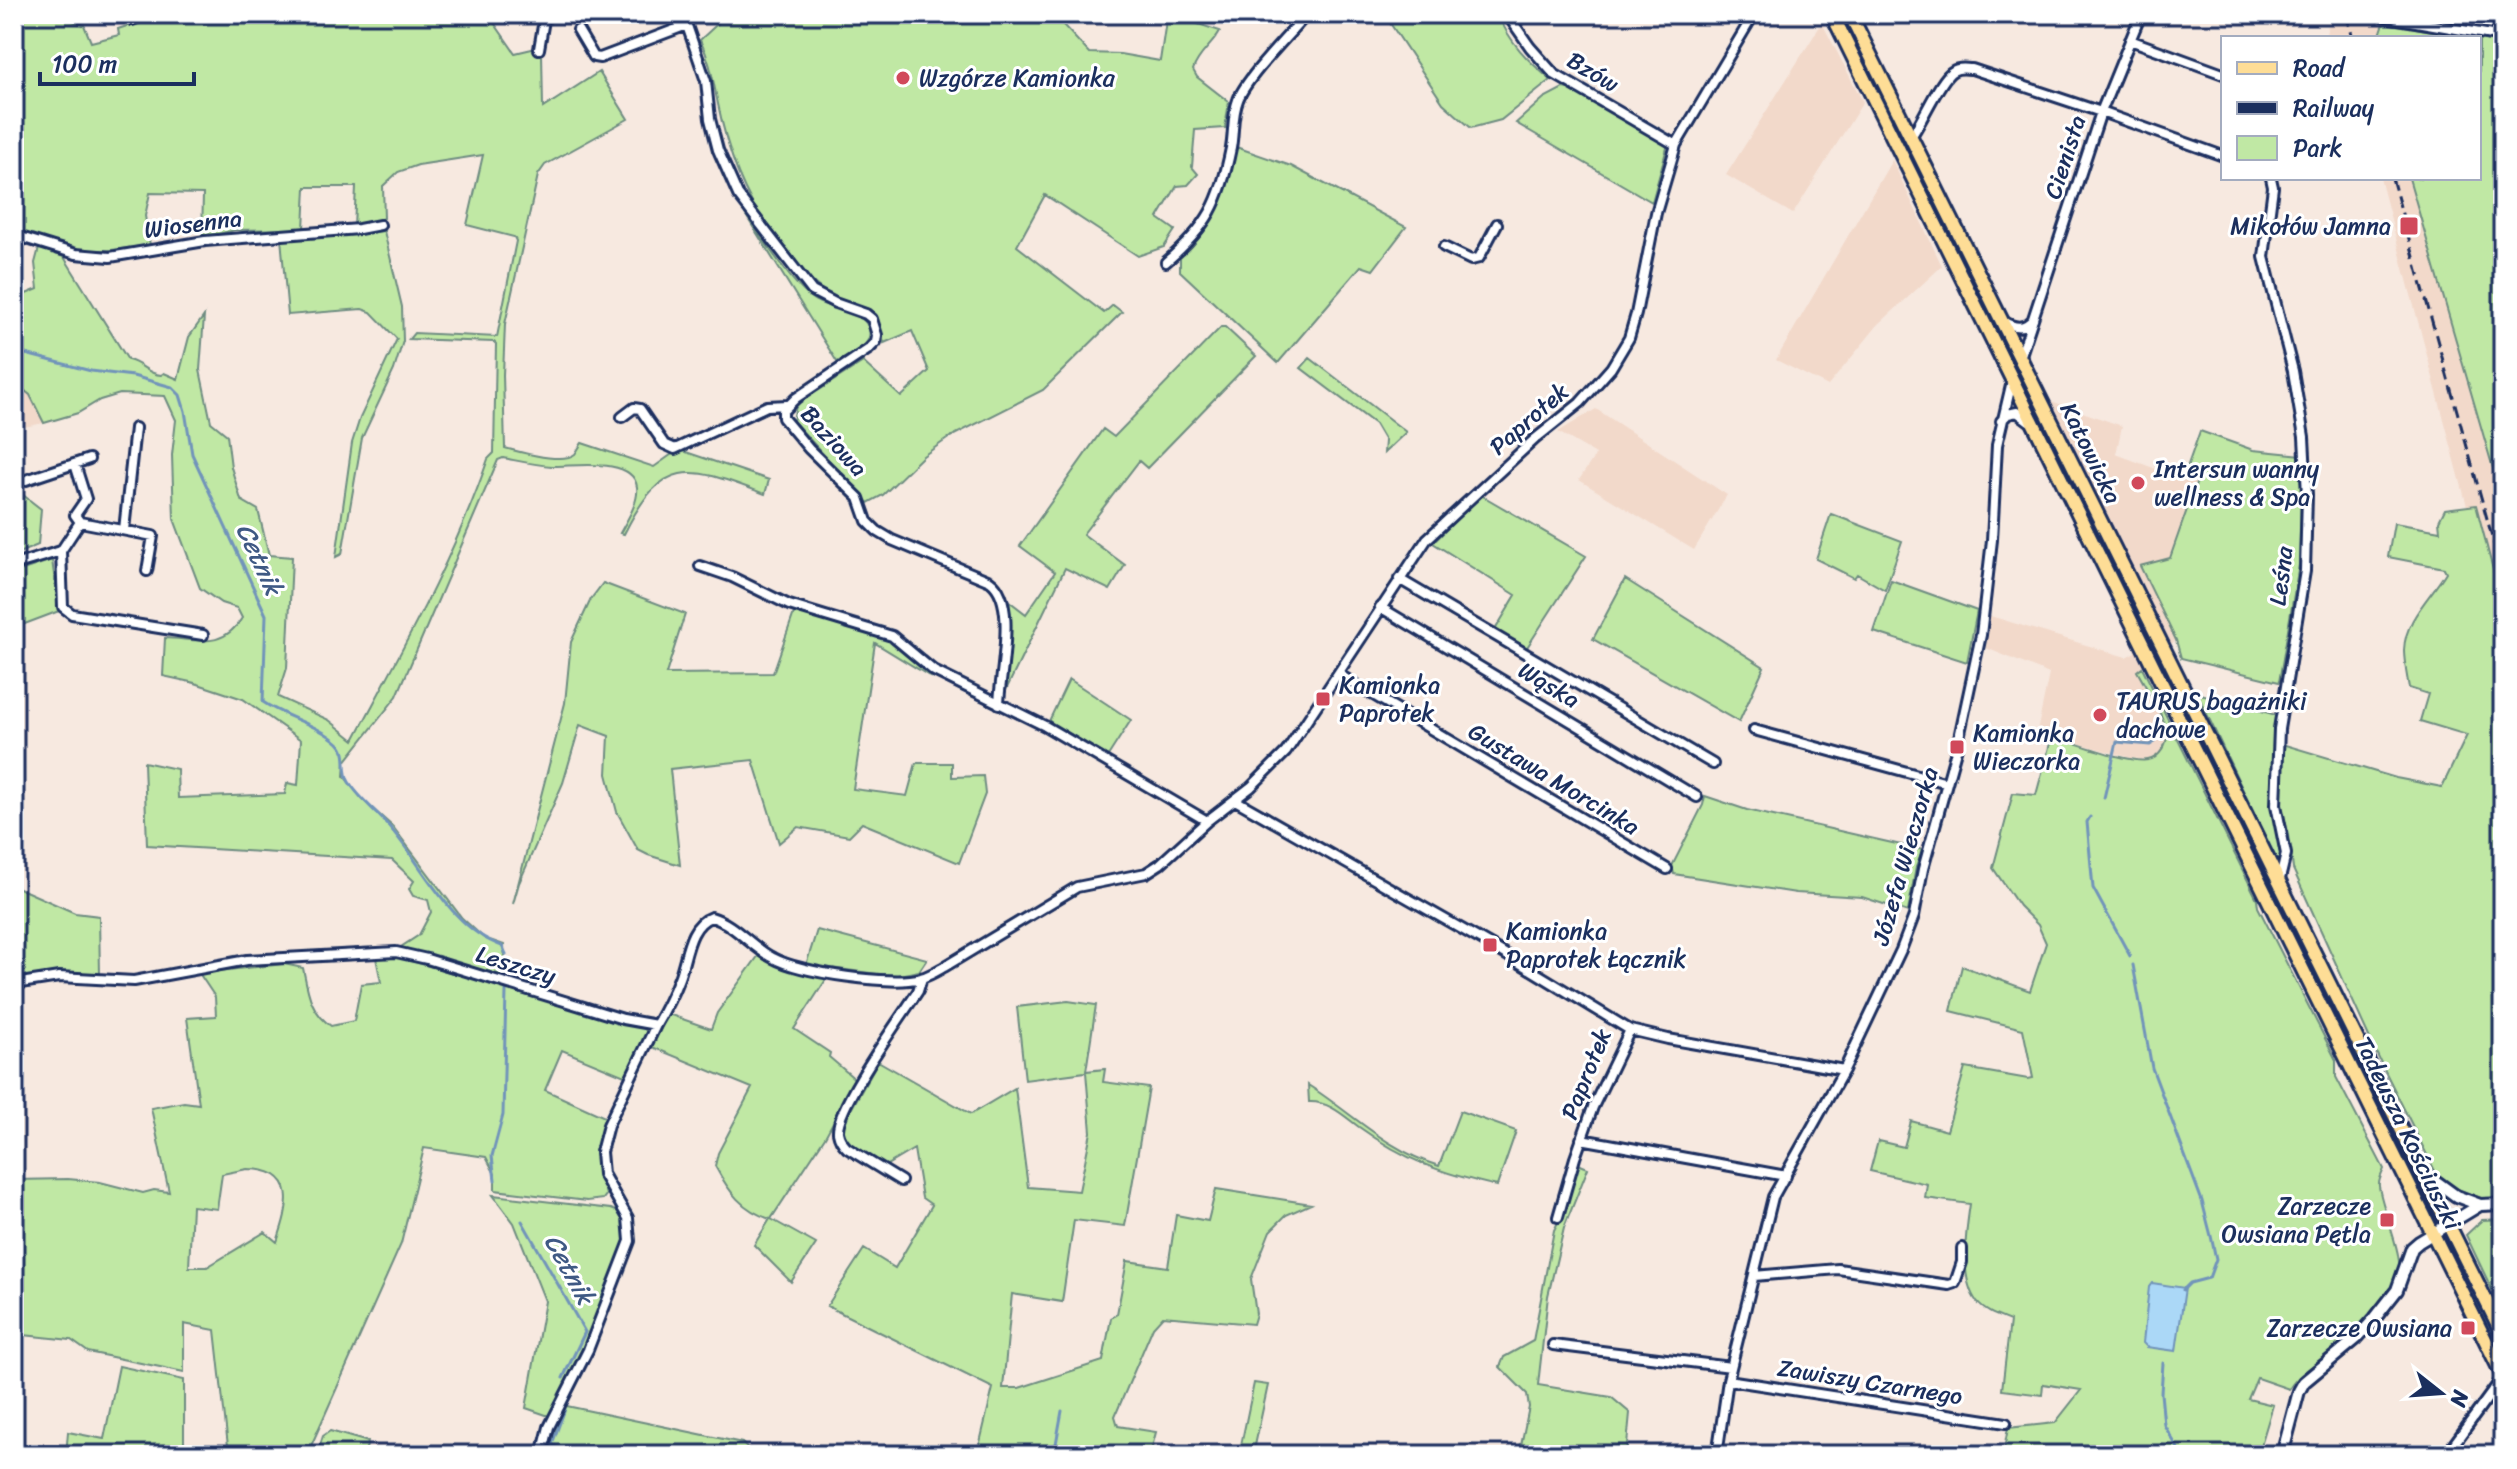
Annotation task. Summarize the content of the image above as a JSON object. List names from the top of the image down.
{
  "streets": {
    "main road": ["Katowicka", "Tadeusza Kościuszki"],
    "street": [
      "Bzów",
      "Cienista",
      "Wiosenna",
      "Paprotek",
      "Baziowa",
      "Leśna",
      "Wąska",
      "Gustawa Morcinka",
      "Józefa Wieczorka",
      "Leszczy",
      "Zawiszy Czarnego"
    ]
  },
  "crossings": [
    ["Bzów", "Paprotek"],
    ["Cienista", "Katowicka"],
    ["Paprotek", "Wąska"],
    ["Paprotek", "Gustawa Morcinka"],
    ["Paprotek", "Józefa Wieczorka"],
    ["Katowicka", "Leśna"],
    ["Katowicka", "Józefa Wieczorka"],
    ["Katowicka", "Tadeusza Kościuszki"],
    ["Józefa Wieczorka", "Zawiszy Czarnego"]
  ],
  "water": ["Cetnik"],
  "places": {
    "other": ["Wzgórze Kamionka", "Intersun wanny wellness & Spa", "TAURUS bagażniki dachowe"],
    "transit": [
      "Mikołów Jamna",
      "Kamionka Paprotek",
      "Kamionka Wieczorka",
      "Kamionka Paprotek Łącznik",
      "Zarzecze Owsiana Pętla",
      "Zarzecze Owsiana"
    ]
  },
  "legend": ["Road", "Railway", "Park"],
  "scale_bar": "100 m",
  "north": "right"
}
